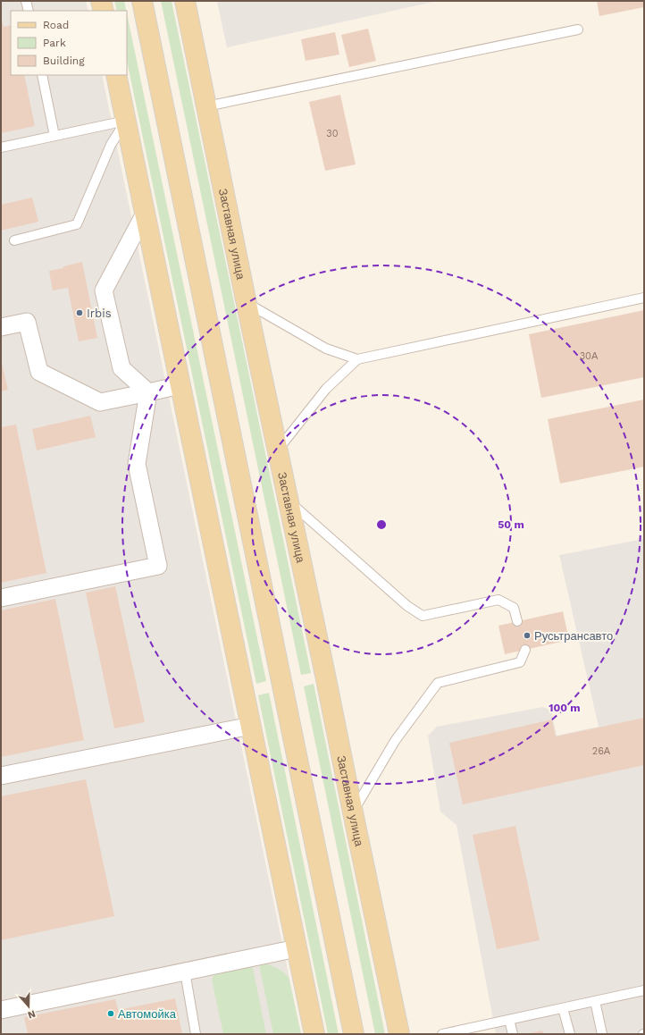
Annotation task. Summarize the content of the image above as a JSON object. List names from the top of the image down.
{
  "streets": {
    "main road": ["Заставная улица"]
  },
  "places": ["Irbis", "Русьтрансавто", "Автомойка"],
  "house_numbers": ["30", "30А", "26А"],
  "legend": ["Road", "Park", "Building"],
  "north": "bottom",
  "rings": ["50 m", "100 m"]
}
